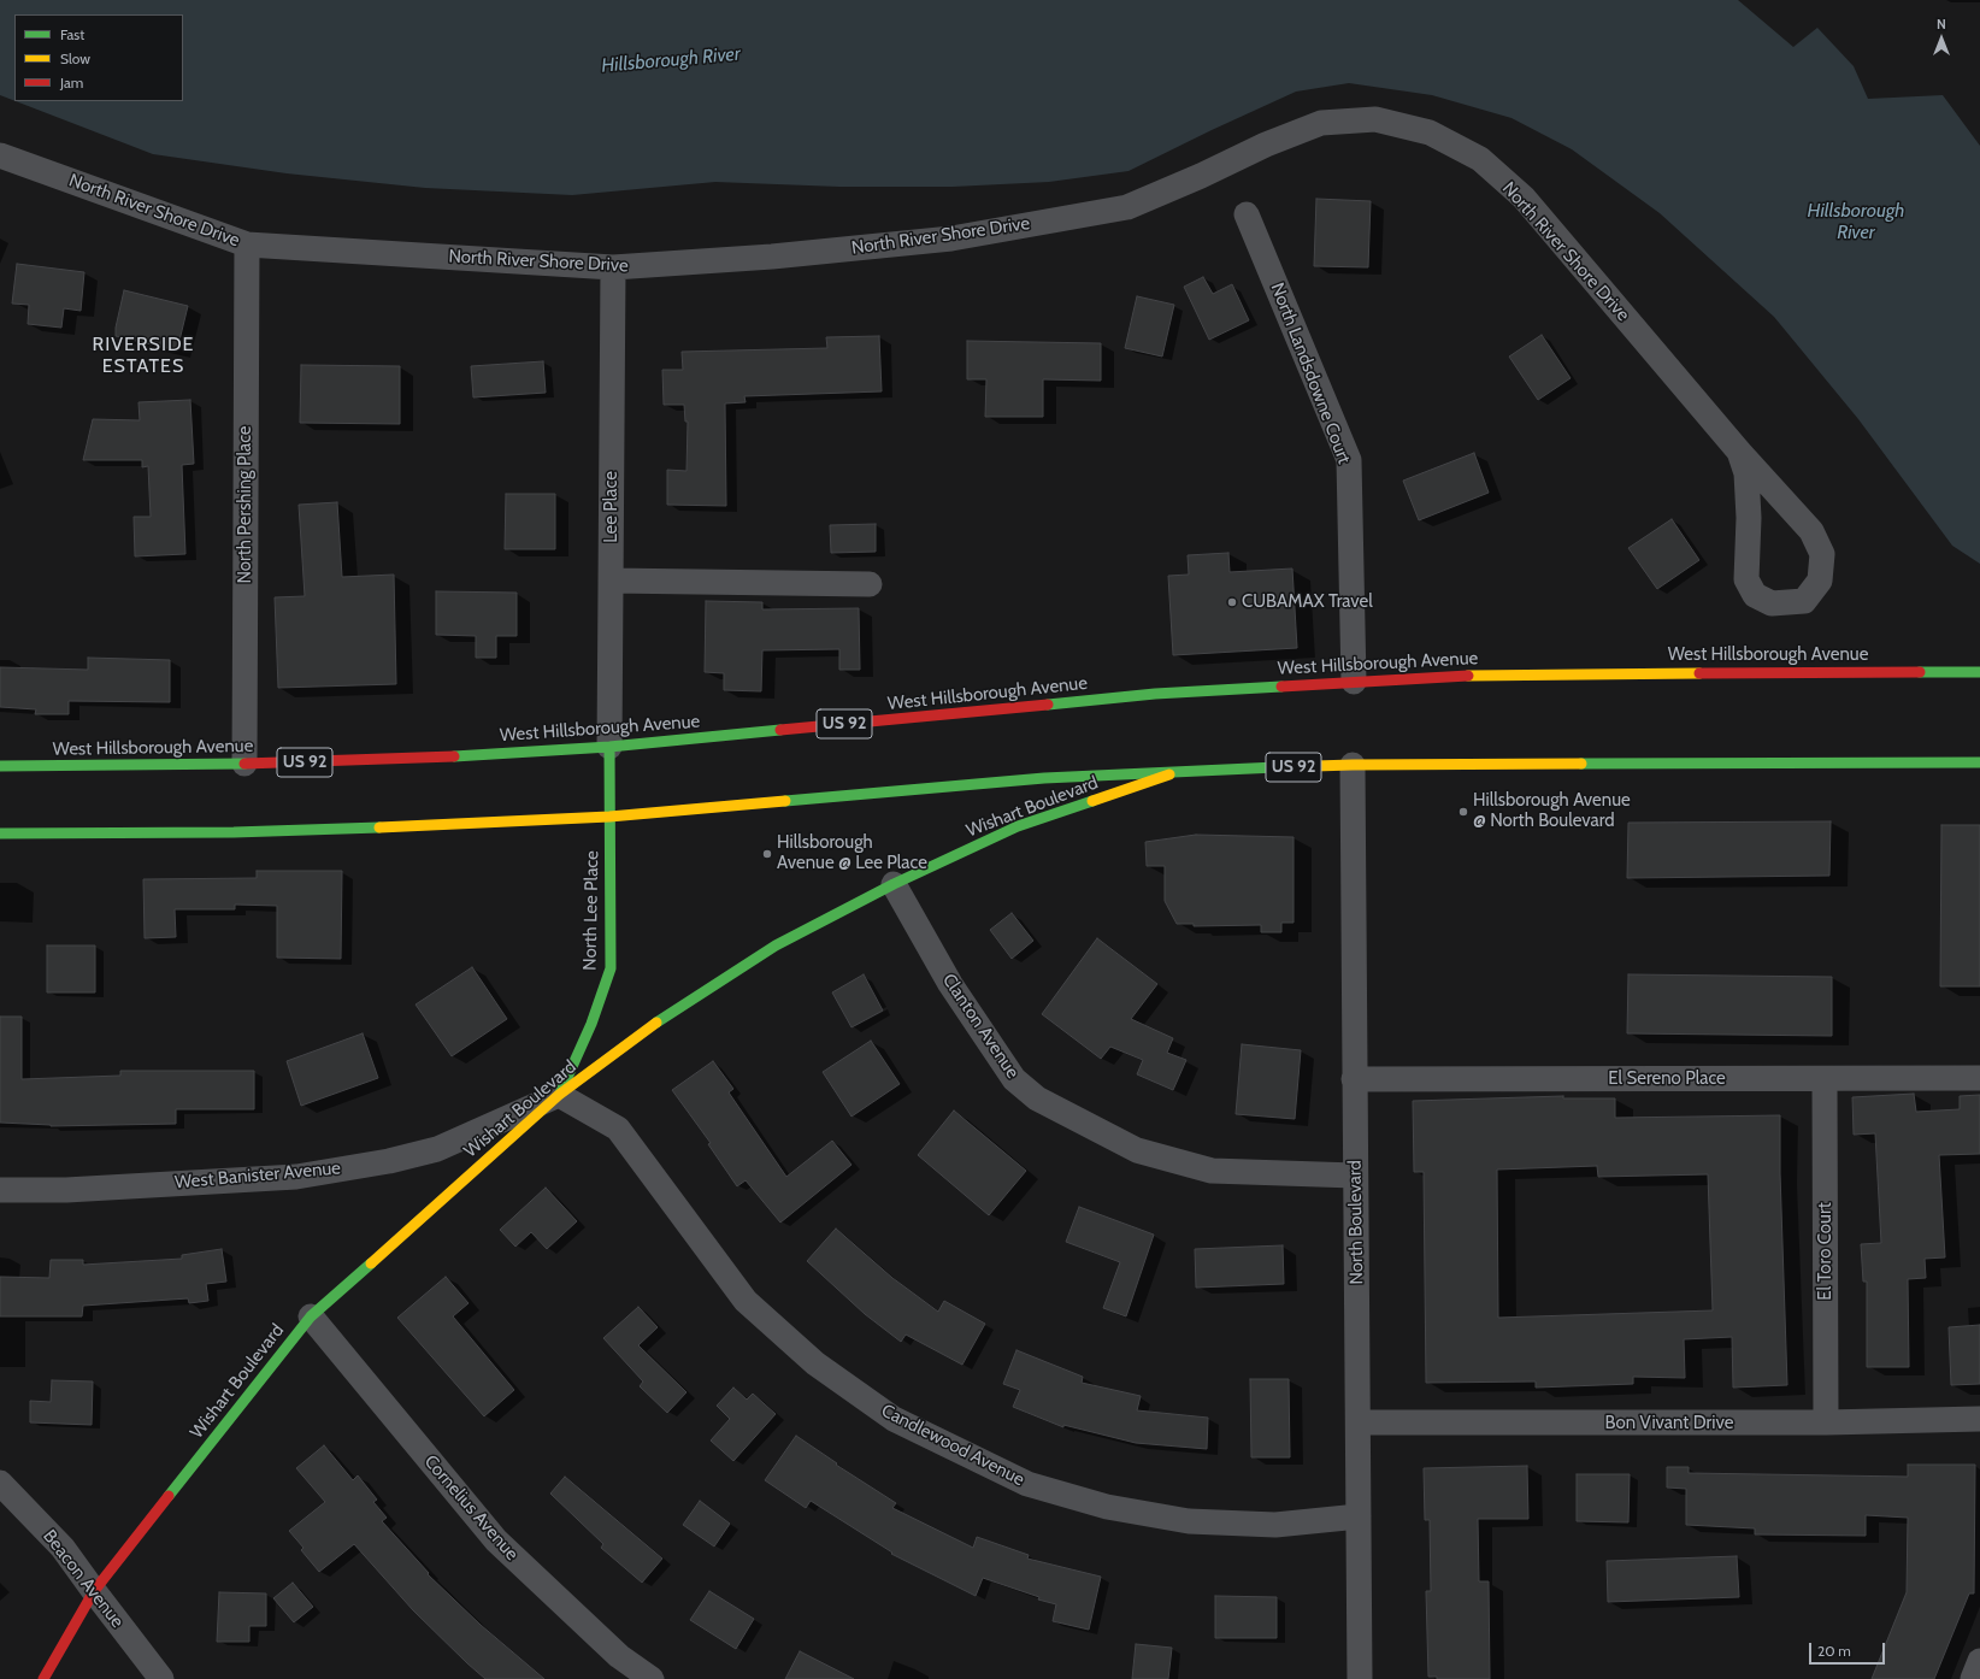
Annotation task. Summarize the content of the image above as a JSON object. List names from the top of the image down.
{
  "streets": {
    "main road": [
      "West Hillsborough Avenue",
      "US 92",
      "Wishart Boulevard",
      "North Lee Place"
    ],
    "street": [
      "North River Shore Drive",
      "North Landsdowne Court",
      "North Pershing Place",
      "Lee Place",
      "Clanton Avenue",
      "El Sereno Place",
      "West Banister Avenue",
      "North Boulevard",
      "El Toro Court",
      "Bon Vivant Drive",
      "Candlewood Avenue",
      "Cornelius Avenue",
      "Beacon Avenue"
    ]
  },
  "crossings": [
    ["North River Shore Drive", "North Pershing Place"],
    ["North River Shore Drive", "Lee Place"],
    ["North Landsdowne Court", "West Hillsborough Avenue"],
    ["North Pershing Place", "West Hillsborough Avenue"],
    ["Lee Place", "West Hillsborough Avenue"],
    ["Lee Place", "North Lee Place"],
    ["West Hillsborough Avenue", "North Lee Place"],
    ["US 92", "Wishart Boulevard"],
    ["US 92", "North Lee Place"],
    ["US 92", "North Boulevard"],
    ["Wishart Boulevard", "North Lee Place"],
    ["Wishart Boulevard", "Clanton Avenue"],
    ["Wishart Boulevard", "West Banister Avenue"],
    ["Wishart Boulevard", "Candlewood Avenue"],
    ["Wishart Boulevard", "Cornelius Avenue"],
    ["Wishart Boulevard", "Beacon Avenue"],
    ["North Lee Place", "West Banister Avenue"],
    ["North Lee Place", "Candlewood Avenue"],
    ["Clanton Avenue", "North Boulevard"],
    ["El Sereno Place", "North Boulevard"],
    ["El Sereno Place", "El Toro Court"],
    ["West Banister Avenue", "Candlewood Avenue"],
    ["North Boulevard", "Bon Vivant Drive"],
    ["North Boulevard", "Candlewood Avenue"],
    ["El Toro Court", "Bon Vivant Drive"]
  ],
  "districts": ["RIVERSIDE ESTATES"],
  "water": ["Hillsborough River"],
  "places": ["CUBAMAX Travel", "Hillsborough Avenue @ North Boulevard", "Hillsborough Avenue @ Lee Place"],
  "legend": ["Fast", "Slow", "Jam"],
  "scale_bar": "20 m",
  "north": "top"
}
